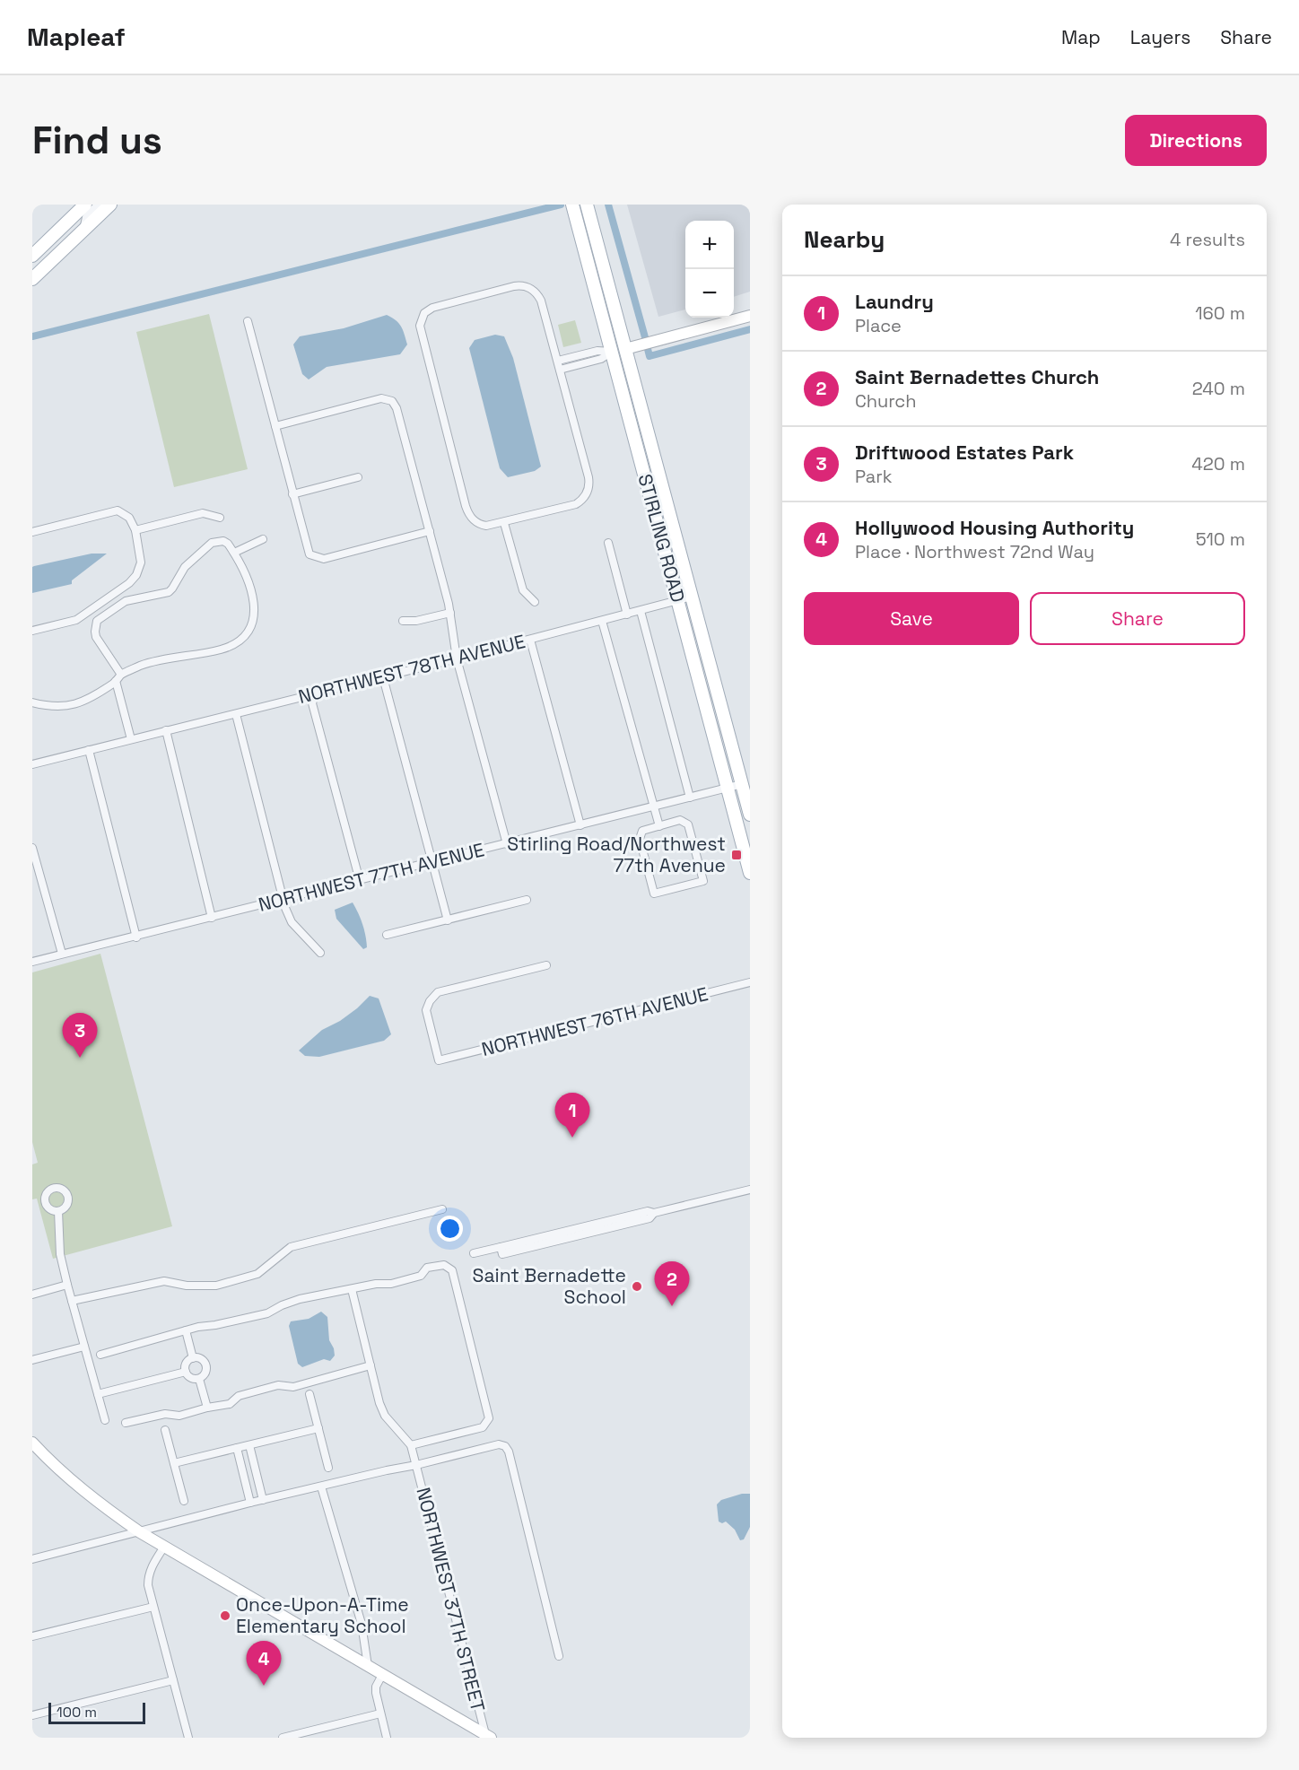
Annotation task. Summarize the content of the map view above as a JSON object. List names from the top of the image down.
{
  "streets": {
    "main road": ["STIRLING ROAD"],
    "street": [
      "NORTHWEST 78TH AVENUE",
      "NORTHWEST 77TH AVENUE",
      "NORTHWEST 76TH AVENUE",
      "NORTHWEST 37TH STREET"
    ]
  },
  "crossings": [
    ["STIRLING ROAD", "NORTHWEST 78TH AVENUE"],
    ["STIRLING ROAD", "NORTHWEST 77TH AVENUE"]
  ],
  "places": {
    "transit": ["Stirling Road/Northwest 77th Avenue"],
    "other": ["Saint Bernadette School", "Once-Upon-A-Time Elementary School"]
  },
  "scale_bar": "100 m",
  "page": {
    "header": "Mapleaf",
    "nav": ["Map", "Layers", "Share"],
    "buttons": [
      "Directions",
      ["Save", "Share"]
    ],
    "title": "Find us",
    "heading": ["Nearby", "4 results"],
    "map_buttons": ["+", "−"],
    "list": [
      {
        "mark": "1",
        "name": "Laundry",
        "note": "Place",
        "value": "160 m"
      },
      {
        "mark": "2",
        "name": "Saint Bernadettes Church",
        "note": "Church",
        "value": "240 m"
      },
      {
        "mark": "3",
        "name": "Driftwood Estates Park",
        "note": "Park",
        "value": "420 m"
      },
      {
        "mark": "4",
        "name": "Hollywood Housing Authority",
        "note": "Place · Northwest 72nd Way",
        "value": "510 m"
      }
    ],
    "pins": [
      "3",
      "1",
      "2",
      "4"
    ],
    "scale": "100 m"
  }
}
